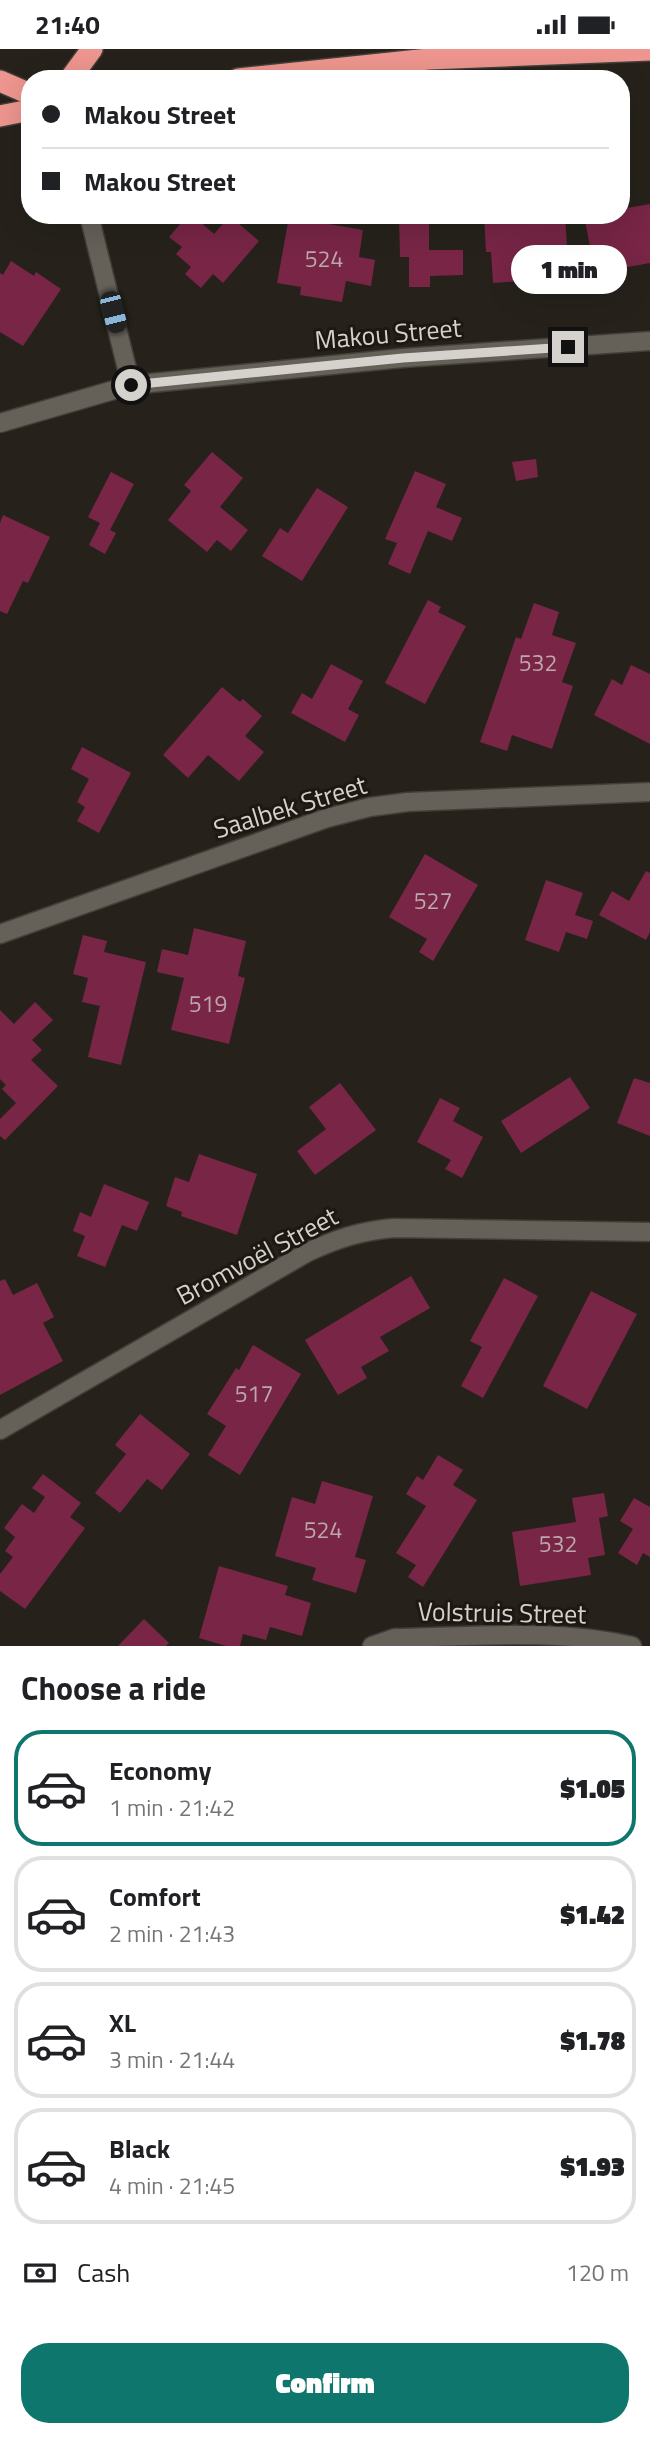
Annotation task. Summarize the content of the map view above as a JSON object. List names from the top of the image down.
{
  "streets": {
    "street": [
      "Makou Street",
      "Saalbek Street",
      "Bromvoël Street",
      "Volstruis Street"
    ]
  },
  "house_numbers": [
    "524",
    "532",
    "527",
    "519",
    "517",
    "524",
    "532"
  ],
  "page": {
    "status": "21:40",
    "banner": ["Makou Street", "Makou Street"],
    "bubble": "1 min",
    "heading": "Choose a ride",
    "list": [
      {
        "name": "Economy",
        "note": "1 min · 21:42",
        "value": "$1.05"
      },
      {
        "name": "Comfort",
        "note": "2 min · 21:43",
        "value": "$1.42"
      },
      {
        "name": "XL",
        "note": "3 min · 21:44",
        "value": "$1.78"
      },
      {
        "name": "Black",
        "note": "4 min · 21:45",
        "value": "$1.93"
      }
    ],
    "pay": ["Cash", "120 m"],
    "buttons": "Confirm"
  }
}
